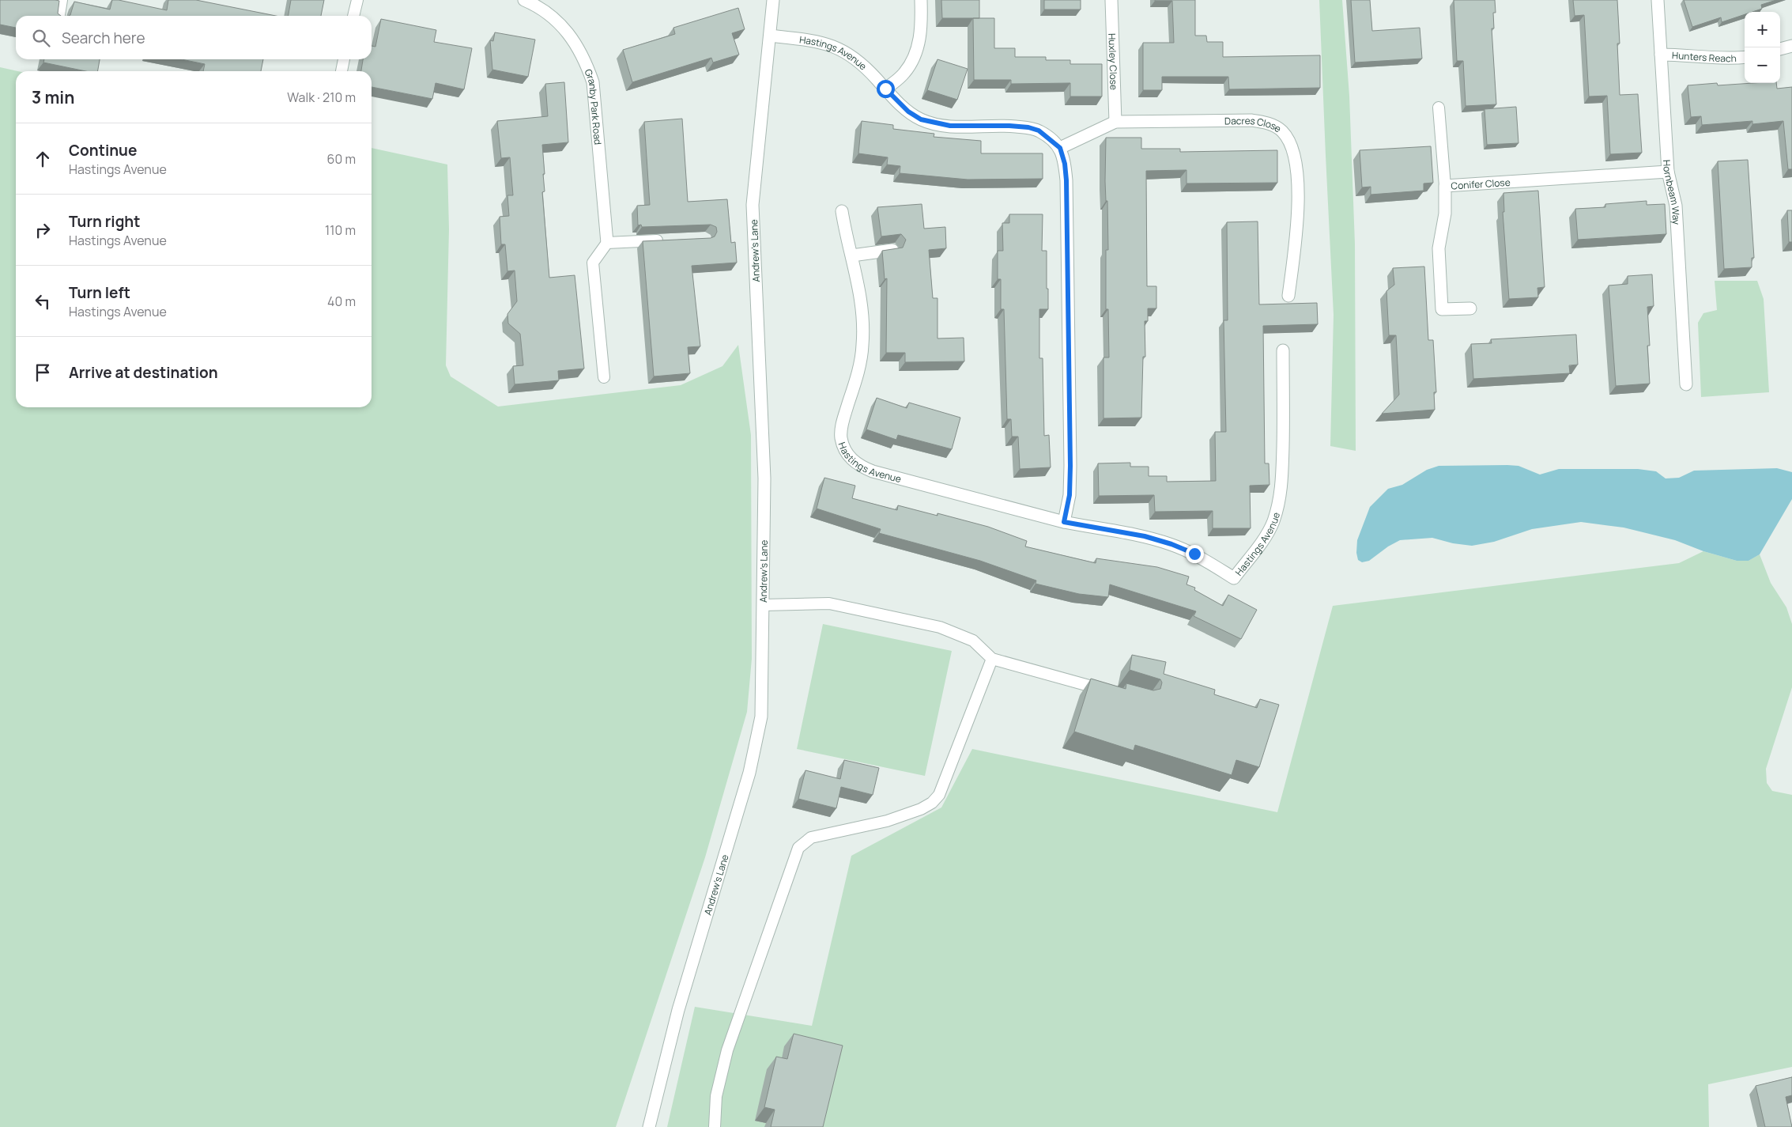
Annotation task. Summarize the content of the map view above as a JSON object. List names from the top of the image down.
{
  "streets": {
    "street": [
      "Hastings Avenue",
      "Hunters Reach",
      "Huxley Close",
      "Granby Park Road",
      "Dacres Close",
      "Conifer Close",
      "Hornbeam Way",
      "Andrew's Lane"
    ]
  },
  "crossings": [
    ["Hastings Avenue", "Dacres Close"],
    ["Hastings Avenue", "Andrew's Lane"],
    ["Hunters Reach", "Hornbeam Way"],
    ["Huxley Close", "Dacres Close"],
    ["Conifer Close", "Hornbeam Way"]
  ],
  "page": {
    "map_buttons": ["+", "−"],
    "search": "Search here",
    "heading": ["3 min", "Walk · 210 m"],
    "list": [
      ["Continue", "Hastings Avenue", "60 m"],
      ["Turn right", "Hastings Avenue", "110 m"],
      ["Turn left", "Hastings Avenue", "40 m"],
      "Arrive at destination"
    ]
  }
}
